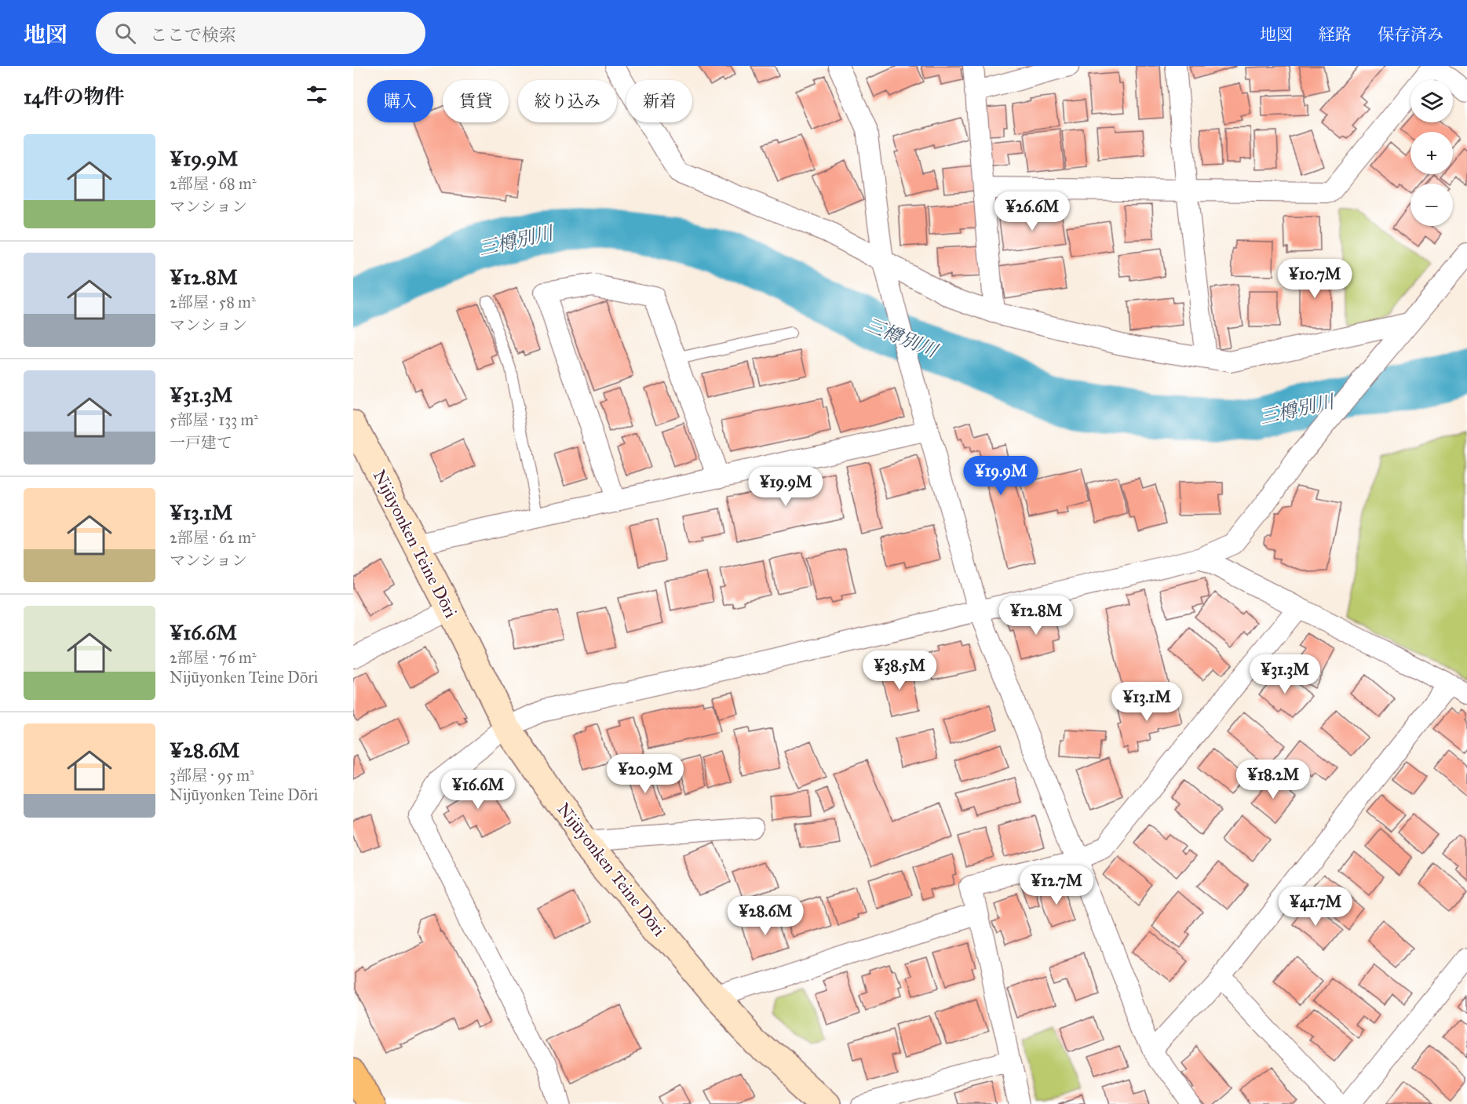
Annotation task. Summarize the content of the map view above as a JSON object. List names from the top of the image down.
{
  "streets": {
    "street": ["Nijūyonken Teine Dōri"]
  },
  "water": ["三樽別川"],
  "page": {
    "header": "地図",
    "search": "ここで検索",
    "nav": ["地図", "経路", "保存済み"],
    "heading": "14件の物件",
    "map_buttons": ["+", "−"],
    "chip": [
      "購入",
      "賃貸",
      "絞り込み",
      "新着"
    ],
    "list": [
      {
        "name": "¥19.9M",
        "note": "2部屋 · 68 m² · マンション"
      },
      {
        "name": "¥12.8M",
        "note": "2部屋 · 58 m² · マンション"
      },
      {
        "name": "¥31.3M",
        "note": "5部屋 · 133 m² · 一戸建て"
      },
      {
        "name": "¥13.1M",
        "note": "2部屋 · 62 m² · マンション"
      },
      {
        "name": "¥16.6M",
        "note": "2部屋 · 76 m² · Nijūyonken Teine Dōri"
      },
      {
        "name": "¥28.6M",
        "note": "3部屋 · 95 m² · Nijūyonken Teine Dōri"
      }
    ],
    "price": [
      "¥26.6M",
      "¥10.7M",
      "¥19.9M",
      "¥19.9M",
      "¥12.8M",
      "¥38.5M",
      "¥31.3M",
      "¥13.1M",
      "¥20.9M",
      "¥18.2M",
      "¥16.6M",
      "¥12.7M",
      "¥41.7M",
      "¥28.6M"
    ]
  }
}
